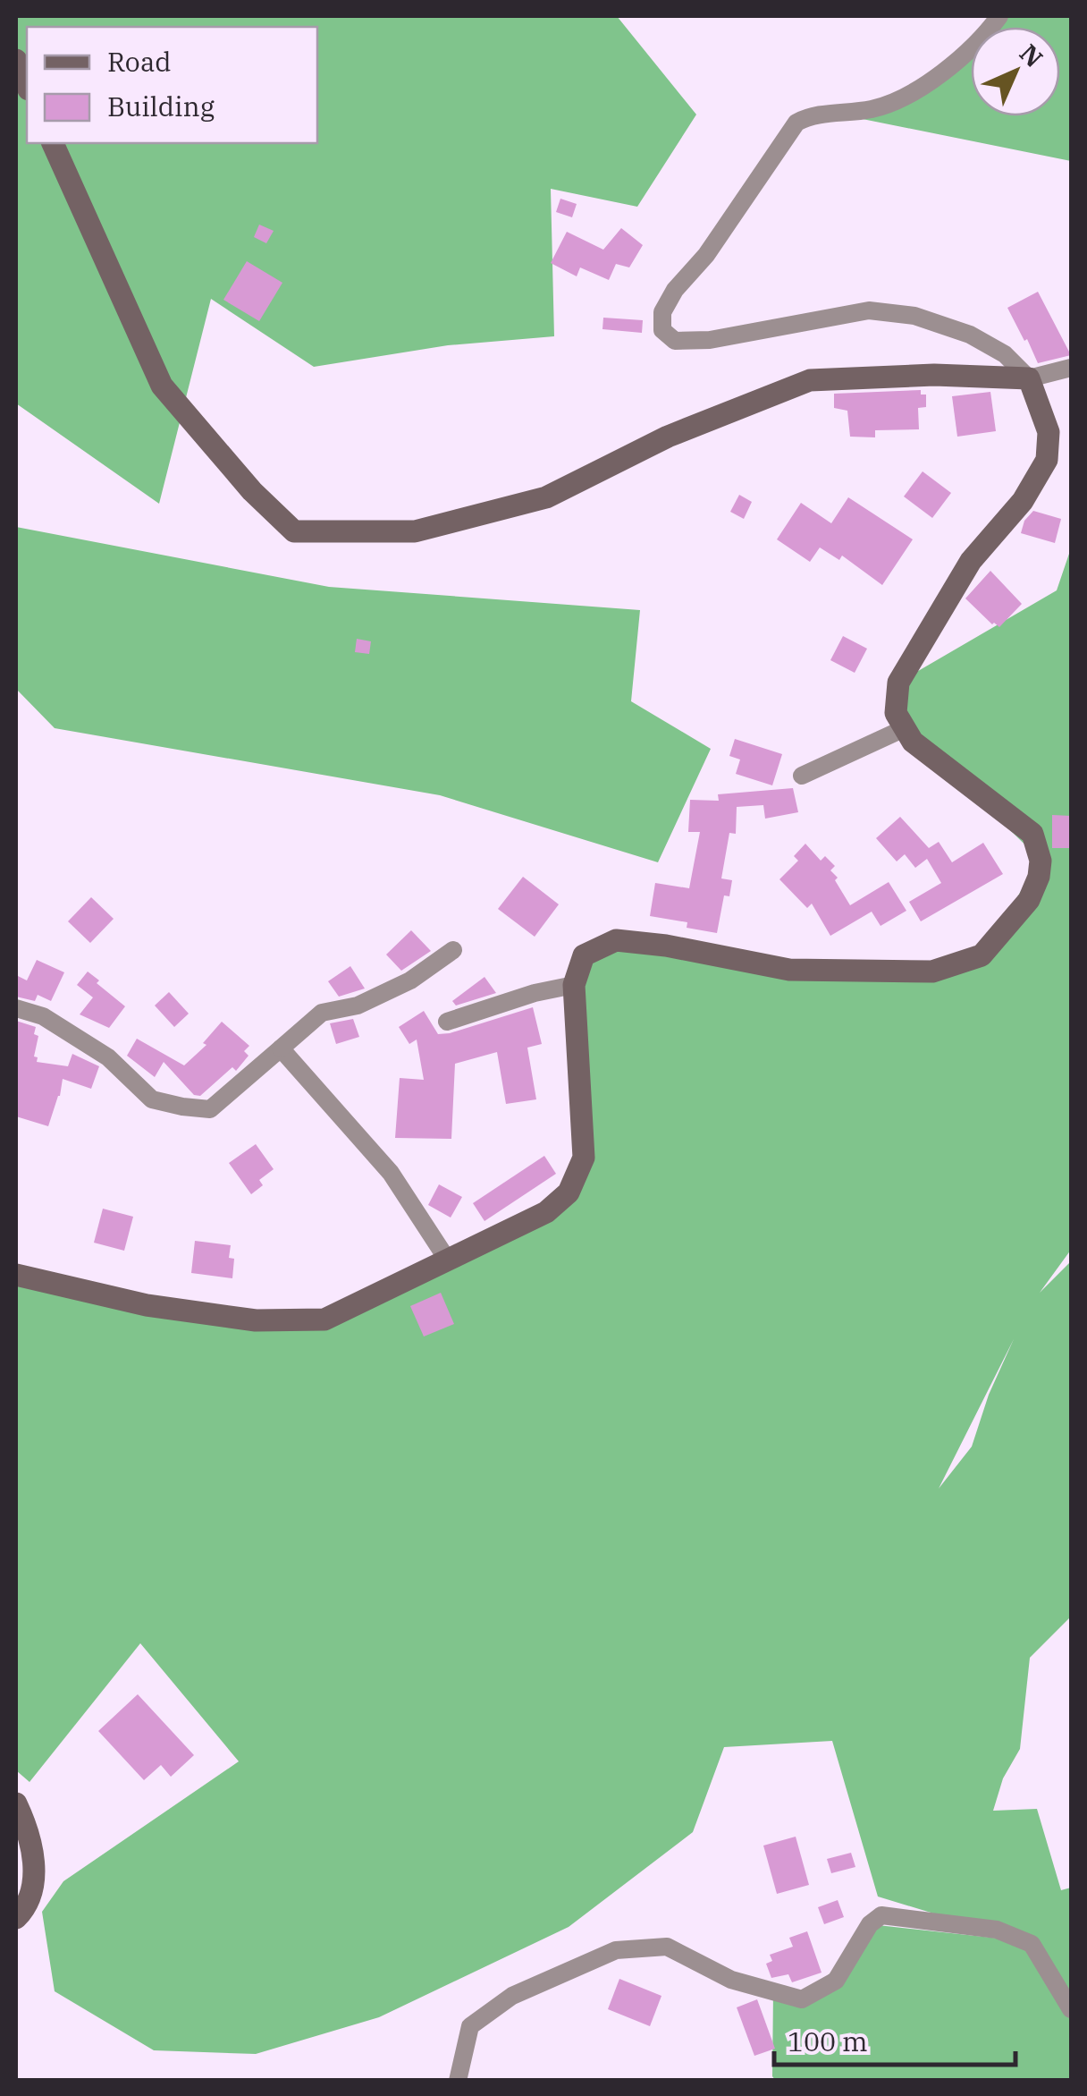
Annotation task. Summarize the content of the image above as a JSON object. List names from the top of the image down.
{
  "legend": ["Road", "Building"],
  "scale_bar": "100 m",
  "north": "top right"
}
